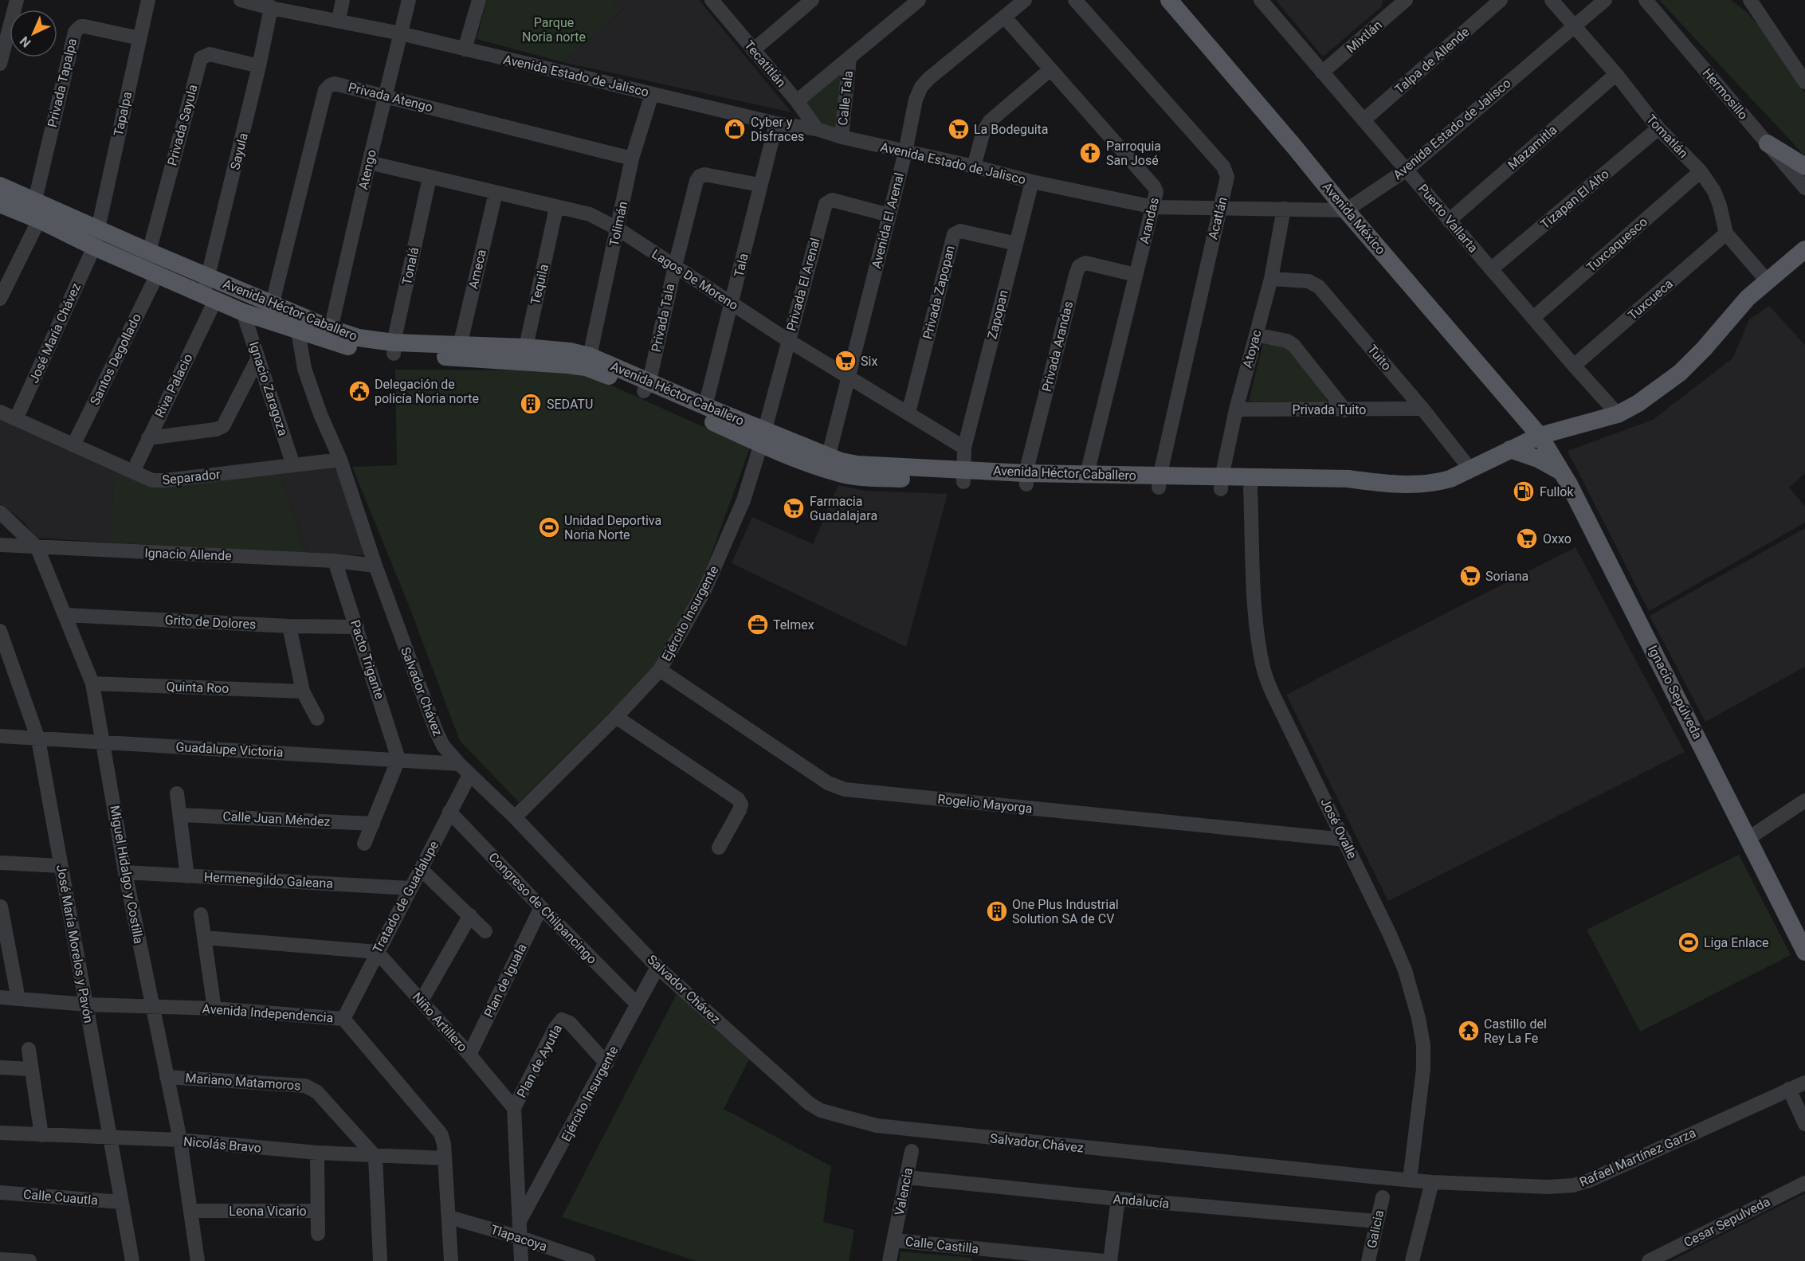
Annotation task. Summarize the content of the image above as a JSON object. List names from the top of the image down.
{
  "streets": {
    "main road": ["Avenida México", "Avenida Héctor Caballero", "Ignacio Sepúlveda"],
    "street": [
      "Mixtlán",
      "Talpa de Allende",
      "Tecatitlán",
      "Avenida Estado de Jalisco",
      "Privada Tapalpa",
      "Hermosillo",
      "Privada Atengo",
      "Calle Tala",
      "Tapalpa",
      "Privada Sayula",
      "Tomatlán",
      "Mazamitla",
      "Sayula",
      "Atengo",
      "Tizapan El Alto",
      "Acatlán",
      "Puerto Vallarta",
      "Avenida El Arenal",
      "Arandas",
      "Tolimán",
      "Tuxcaquesco",
      "Tala",
      "Tonalá",
      "Ameca",
      "Lagos De Moreno",
      "Tequila",
      "Privada El Arenal",
      "Privada Zapopan",
      "Tuxcueca",
      "Zapopan",
      "Privada Tala",
      "José María Chávez",
      "Privada Arandas",
      "Atoyac",
      "Tuito",
      "Santos Degollado",
      "Riva Palacio",
      "Ignacio Zaragoza",
      "Privada Tuito",
      "Separador",
      "Ignacio Allende",
      "Ejército Insurgente",
      "Grito de Dolores",
      "Pacto Trigante",
      "Quinta Roo",
      "Salvador Chávez",
      "Guadalupe Victoria",
      "Rogelio Mayorga",
      "Calle Juan Méndez",
      "José Ovalle",
      "Miguel Hidalgo y Costilla",
      "Hermenegildo Galeana",
      "Tratado de Guadalupe",
      "Congreso de Chilpancingo",
      "José María Morelos y Pavón",
      "Plan de Iguala",
      "Avenida Independencia",
      "Niño Artillero",
      "Plan de Ayutla",
      "Mariano Matamoros",
      "Nicolás Bravo",
      "Rafael Martínez Garza",
      "Valencia",
      "Calle Cuautla",
      "Andalucía",
      "Leona Vicario",
      "Cesar Sepulveda",
      "Galicia",
      "Tlapacoya",
      "Calle Castilla"
    ]
  },
  "crossings": [
    ["Mixtlán", "Puerto Vallarta"],
    ["Talpa de Allende", "Puerto Vallarta"],
    ["Tecatitlán", "Avenida Estado de Jalisco"],
    ["Avenida Estado de Jalisco", "Calle Tala"],
    ["Avenida Estado de Jalisco", "Tomatlán"],
    ["Avenida Estado de Jalisco", "Sayula"],
    ["Avenida Estado de Jalisco", "Atengo"],
    ["Avenida Estado de Jalisco", "Acatlán"],
    ["Avenida Estado de Jalisco", "Avenida México"],
    ["Avenida Estado de Jalisco", "Puerto Vallarta"],
    ["Avenida Estado de Jalisco", "Avenida El Arenal"],
    ["Avenida Estado de Jalisco", "Arandas"],
    ["Avenida Estado de Jalisco", "Tolimán"],
    ["Avenida Estado de Jalisco", "Tala"],
    ["Avenida Estado de Jalisco", "Zapopan"],
    ["Avenida Estado de Jalisco", "Atoyac"],
    ["Privada Tapalpa", "Tapalpa"],
    ["Privada Tapalpa", "Avenida Héctor Caballero"],
    ["Privada Atengo", "Atengo"],
    ["Privada Atengo", "Tolimán"],
    ["Privada Atengo", "Avenida Héctor Caballero"],
    ["Tapalpa", "Avenida Héctor Caballero"],
    ["Tapalpa", "José María Chávez"],
    ["Privada Sayula", "Sayula"],
    ["Privada Sayula", "Avenida Héctor Caballero"],
    ["Tomatlán", "Mazamitla"],
    ["Tomatlán", "Tizapan El Alto"],
    ["Tomatlán", "Tuxcaquesco"],
    ["Tomatlán", "Tuxcueca"],
    ["Tomatlán", "Avenida Héctor Caballero"],
    ["Mazamitla", "Puerto Vallarta"],
    ["Sayula", "Avenida Héctor Caballero"],
    ["Sayula", "Riva Palacio"],
    ["Atengo", "Lagos De Moreno"],
    ["Atengo", "Avenida Héctor Caballero"],
    ["Tizapan El Alto", "Puerto Vallarta"],
    ["Acatlán", "Avenida Héctor Caballero"],
    ["Avenida México", "Avenida Héctor Caballero"],
    ["Avenida México", "Ignacio Sepúlveda"],
    ["Puerto Vallarta", "Tuxcaquesco"],
    ["Puerto Vallarta", "Tuxcueca"],
    ["Puerto Vallarta", "Avenida Héctor Caballero"],
    ["Avenida El Arenal", "Arandas"],
    ["Avenida El Arenal", "Lagos De Moreno"],
    ["Avenida El Arenal", "Privada El Arenal"],
    ["Avenida El Arenal", "Avenida Héctor Caballero"],
    ["Arandas", "Avenida Héctor Caballero"],
    ["Arandas", "Privada Arandas"],
    ["Tolimán", "Lagos De Moreno"],
    ["Tolimán", "Avenida Héctor Caballero"],
    ["Tala", "Lagos De Moreno"],
    ["Tala", "Avenida Héctor Caballero"],
    ["Tala", "Privada Tala"],
    ["Tonalá", "Lagos De Moreno"],
    ["Tonalá", "Avenida Héctor Caballero"],
    ["Ameca", "Lagos De Moreno"],
    ["Ameca", "Avenida Héctor Caballero"],
    ["Lagos De Moreno", "Tequila"],
    ["Lagos De Moreno", "Privada El Arenal"],
    ["Lagos De Moreno", "Privada Zapopan"],
    ["Lagos De Moreno", "Zapopan"],
    ["Lagos De Moreno", "Privada Tala"],
    ["Tequila", "Avenida Héctor Caballero"],
    ["Privada El Arenal", "Avenida Héctor Caballero"],
    ["Privada El Arenal", "Ejército Insurgente"],
    ["Privada Zapopan", "Zapopan"],
    ["Avenida Héctor Caballero", "Privada Tala"],
    ["Avenida Héctor Caballero", "José María Chávez"],
    ["Avenida Héctor Caballero", "Privada Arandas"],
    ["Avenida Héctor Caballero", "Atoyac"],
    ["Avenida Héctor Caballero", "Tuito"],
    ["Avenida Héctor Caballero", "Santos Degollado"],
    ["Avenida Héctor Caballero", "Riva Palacio"],
    ["Avenida Héctor Caballero", "Ignacio Zaragoza"],
    ["Avenida Héctor Caballero", "Ejército Insurgente"],
    ["Avenida Héctor Caballero", "Salvador Chávez"],
    ["Avenida Héctor Caballero", "Ignacio Sepúlveda"],
    ["Avenida Héctor Caballero", "José Ovalle"],
    ["José María Chávez", "Separador"],
    ["Atoyac", "Tuito"],
    ["Atoyac", "Privada Tuito"],
    ["Tuito", "Privada Tuito"],
    ["Santos Degollado", "Separador"],
    ["Riva Palacio", "Separador"],
    ["Ignacio Zaragoza", "Separador"],
    ["Separador", "Salvador Chávez"],
    ["Ignacio Allende", "Pacto Trigante"],
    ["Ignacio Allende", "Salvador Chávez"],
    ["Ignacio Allende", "Miguel Hidalgo y Costilla"],
    ["Ejército Insurgente", "Salvador Chávez"],
    ["Ejército Insurgente", "Rogelio Mayorga"],
    ["Ejército Insurgente", "Congreso de Chilpancingo"],
    ["Ejército Insurgente", "Plan de Ayutla"],
    ["Grito de Dolores", "Pacto Trigante"],
    ["Grito de Dolores", "Miguel Hidalgo y Costilla"],
    ["Pacto Trigante", "Guadalupe Victoria"],
    ["Quinta Roo", "Miguel Hidalgo y Costilla"],
    ["Salvador Chávez", "Guadalupe Victoria"],
    ["Salvador Chávez", "José Ovalle"],
    ["Salvador Chávez", "Tratado de Guadalupe"],
    ["Salvador Chávez", "Rafael Martínez Garza"],
    ["Guadalupe Victoria", "Miguel Hidalgo y Costilla"],
    ["Guadalupe Victoria", "José María Morelos y Pavón"],
    ["Rogelio Mayorga", "José Ovalle"],
    ["Miguel Hidalgo y Costilla", "Hermenegildo Galeana"],
    ["Miguel Hidalgo y Costilla", "Avenida Independencia"],
    ["Miguel Hidalgo y Costilla", "Mariano Matamoros"],
    ["Miguel Hidalgo y Costilla", "Nicolás Bravo"],
    ["Miguel Hidalgo y Costilla", "Leona Vicario"],
    ["Hermenegildo Galeana", "Tratado de Guadalupe"],
    ["Tratado de Guadalupe", "Congreso de Chilpancingo"],
    ["Tratado de Guadalupe", "Avenida Independencia"],
    ["Tratado de Guadalupe", "Niño Artillero"],
    ["Congreso de Chilpancingo", "Plan de Iguala"],
    ["José María Morelos y Pavón", "Avenida Independencia"],
    ["José María Morelos y Pavón", "Nicolás Bravo"],
    ["José María Morelos y Pavón", "Calle Cuautla"],
    ["Plan de Iguala", "Niño Artillero"],
    ["Avenida Independencia", "Nicolás Bravo"],
    ["Avenida Independencia", "Tlapacoya"],
    ["Niño Artillero", "Plan de Ayutla"],
    ["Mariano Matamoros", "Nicolás Bravo"],
    ["Nicolás Bravo", "Leona Vicario"],
    ["Valencia", "Andalucía"],
    ["Valencia", "Calle Castilla"],
    ["Andalucía", "Galicia"]
  ],
  "parks": ["Parque Noria norte"],
  "places": {
    "shop": ["Cyber y Disfraces"],
    "supermarket": [
      "La Bodeguita",
      "Six",
      "Farmacia Guadalajara",
      "Oxxo",
      "Soriana"
    ],
    "church": ["Parroquia San José"],
    "public building": ["Delegación de policía Noria norte"],
    "building": ["SEDATU", "One Plus Industrial Solution SA de CV"],
    "fuel station": ["Fullok"],
    "sports": ["Unidad Deportiva Noria Norte", "Liga Enlace"],
    "office": ["Telmex"],
    "temple": ["Castillo del Rey La Fe"]
  },
  "north": "bottom left"
}
